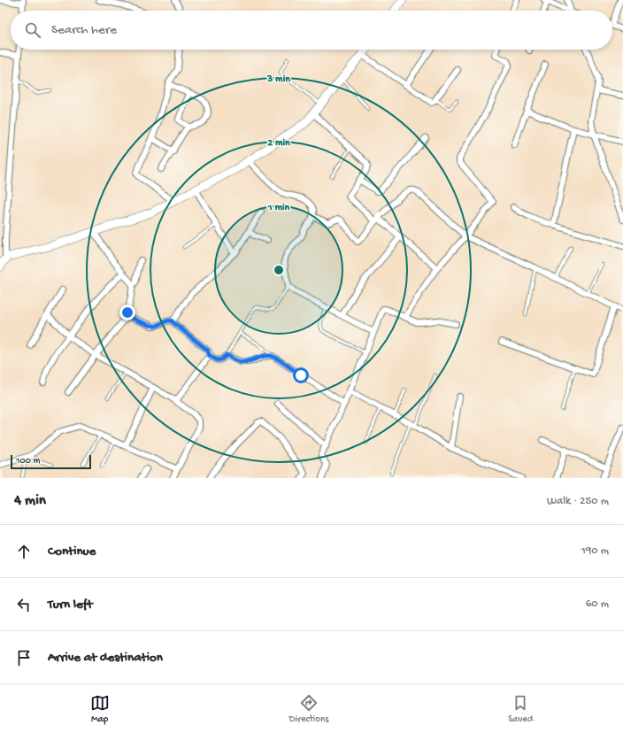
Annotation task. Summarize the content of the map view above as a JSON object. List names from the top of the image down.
{
  "scale_bar": "100 m",
  "page": {
    "search": "Search here",
    "scale": "100 m",
    "heading": ["4 min", "Walk · 250 m"],
    "list": [
      ["Continue", "190 m"],
      ["Turn left", "60 m"],
      "Arrive at destination"
    ],
    "nav": ["Map", "Directions", "Saved"]
  },
  "rings": ["3 min", "2 min", "1 min"]
}
